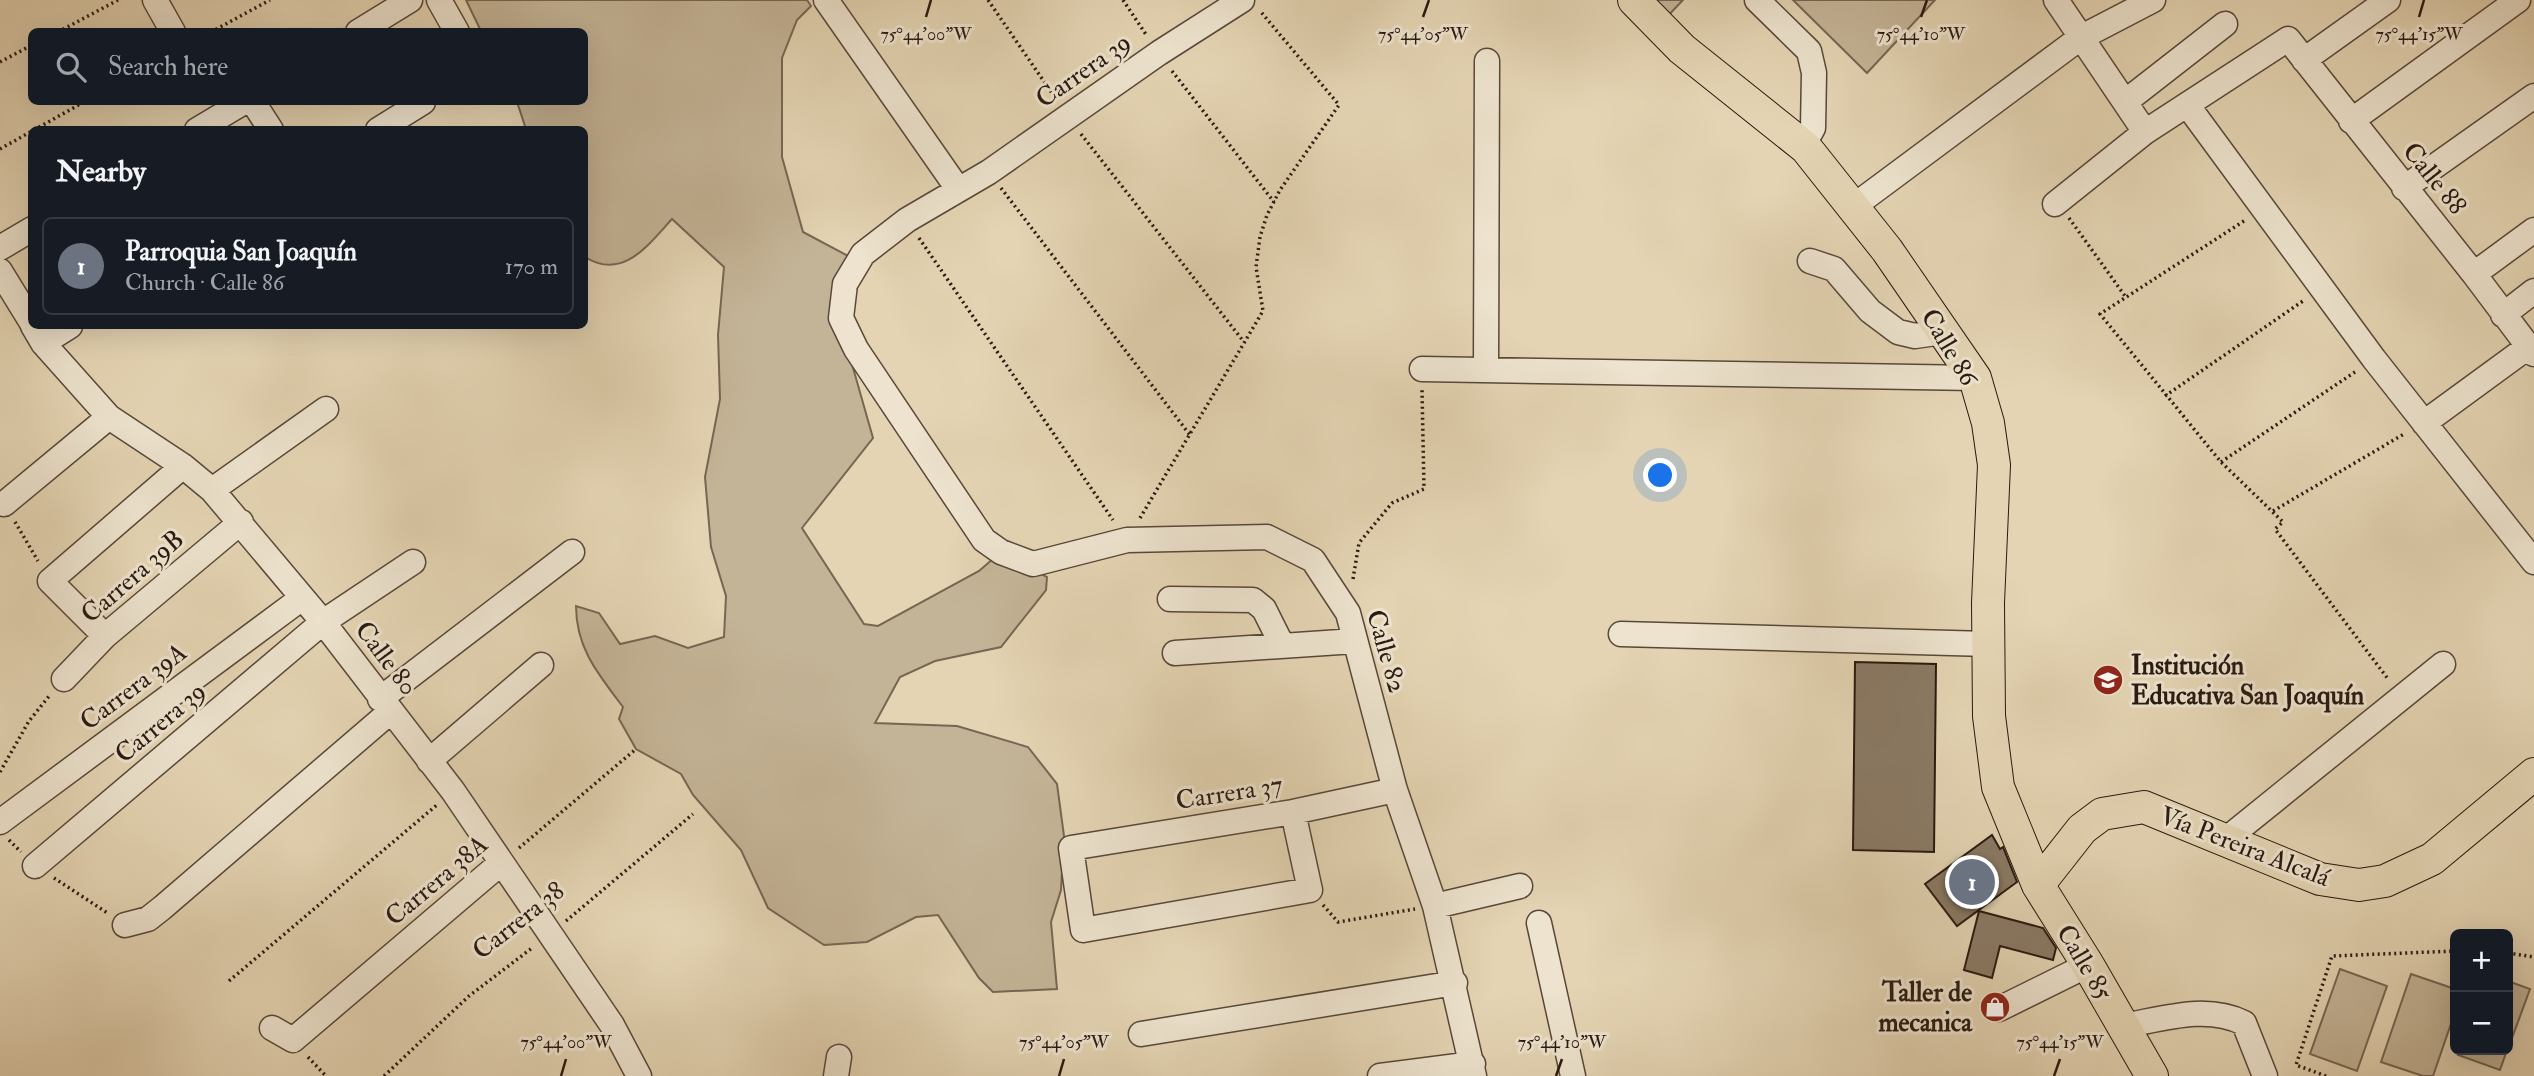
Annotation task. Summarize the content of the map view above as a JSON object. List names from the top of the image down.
{
  "streets": {
    "main road": ["Calle 86", "Vía Pereira Alcalá", "Calle 85"],
    "street": [
      "Carrera 39",
      "Calle 88",
      "Carrera 39B",
      "Calle 82",
      "Calle 80",
      "Carrera 39A",
      "Carrera 37",
      "Carrera 38A"
    ],
    "path": ["Carrera 38"]
  },
  "crossings": [
    ["Carrera 39", "Calle 82"],
    ["Carrera 39", "Calle 80"],
    ["Calle 86", "Vía Pereira Alcalá"],
    ["Calle 86", "Calle 85"],
    ["Carrera 39B", "Calle 80"],
    ["Calle 82", "Carrera 37"],
    ["Calle 80", "Carrera 39A"],
    ["Calle 80", "Carrera 38A"],
    ["Calle 80", "Carrera 38"],
    ["Vía Pereira Alcalá", "Calle 85"]
  ],
  "places": {
    "school or university": ["Institución Educativa San Joaquín"],
    "shop": ["Taller de mecanica"]
  },
  "page": {
    "search": "Search here",
    "heading": "Nearby",
    "list": [
      {
        "mark": "1",
        "name": "Parroquia San Joaquín",
        "note": "Church · Calle 86",
        "value": "170 m"
      }
    ],
    "pins": "1",
    "map_buttons": ["+", "−"]
  },
  "coordinates": [
    "75°44'00\"W",
    "75°44'05\"W",
    "75°44'10\"W",
    "75°44'15\"W"
  ]
}
